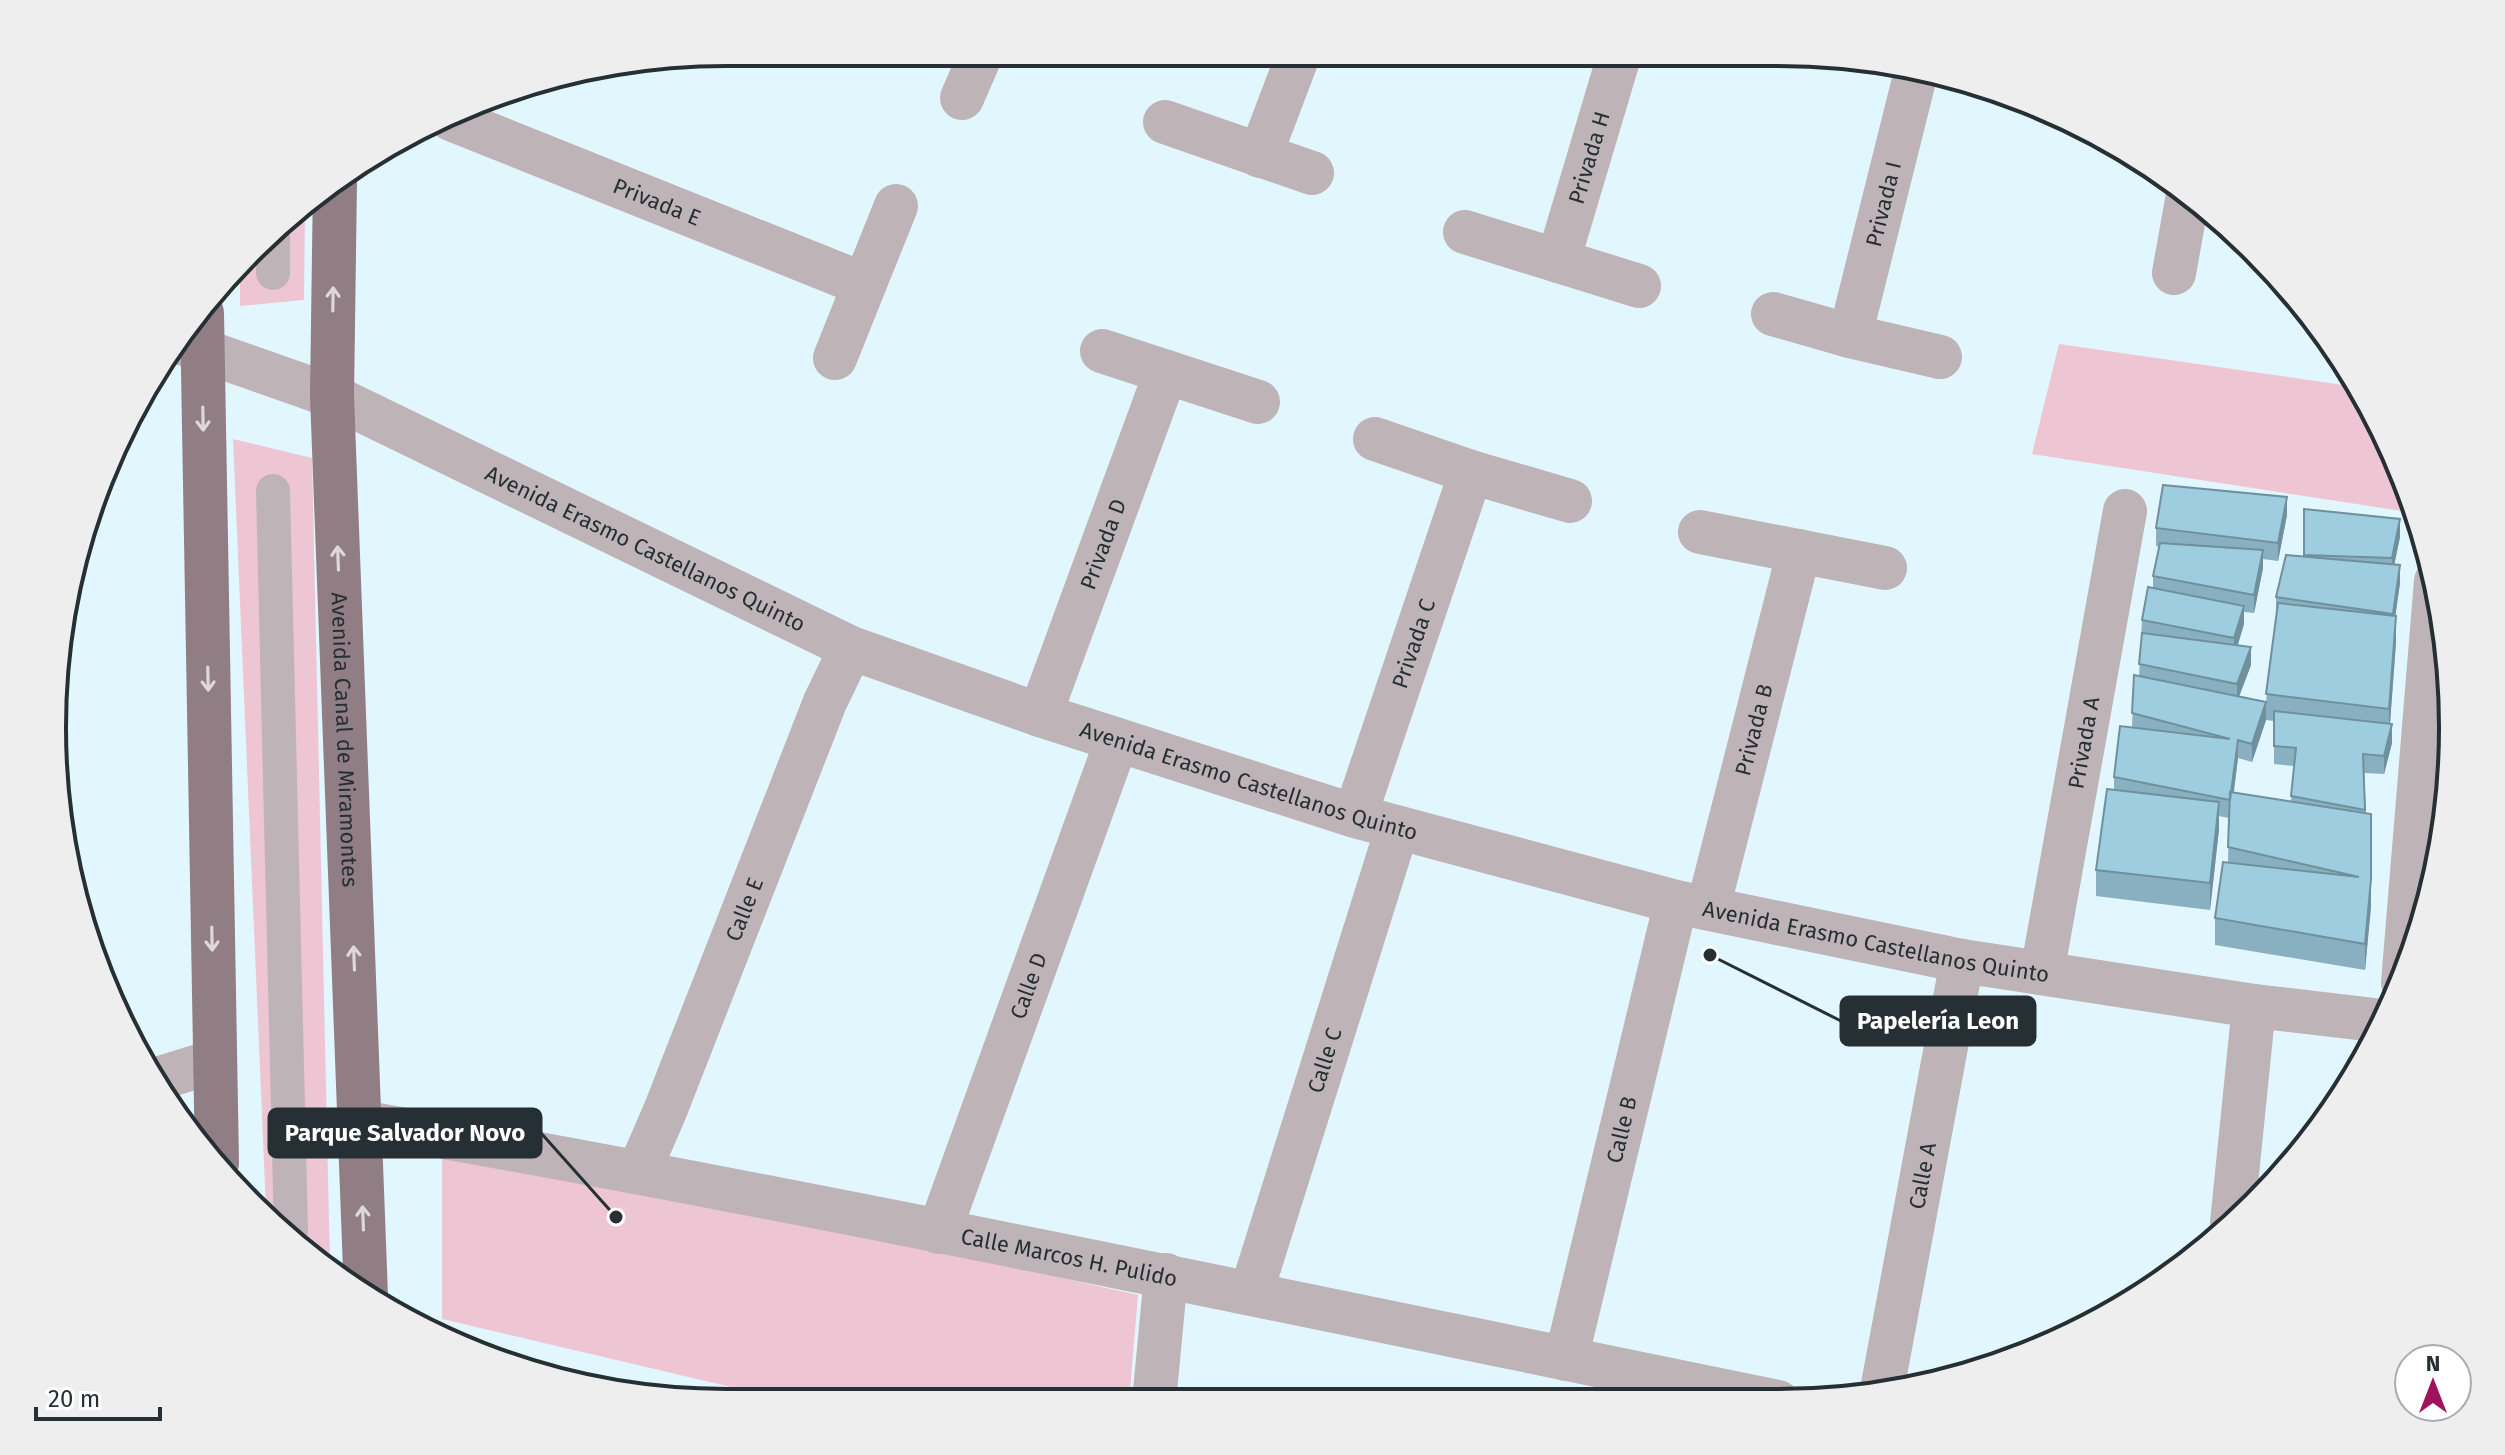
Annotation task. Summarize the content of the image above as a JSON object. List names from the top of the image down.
{
  "streets": {
    "main road": ["Avenida Canal de Miramontes"],
    "street": [
      "Privada H",
      "Privada E",
      "Privada I",
      "Privada D",
      "Avenida Erasmo Castellanos Quinto",
      "Privada C",
      "Privada B",
      "Privada A",
      "Calle E",
      "Calle D",
      "Calle C",
      "Calle B",
      "Calle A",
      "Calle Marcos H. Pulido"
    ]
  },
  "crossings": [
    ["Privada D", "Avenida Erasmo Castellanos Quinto"],
    ["Avenida Erasmo Castellanos Quinto", "Privada C"],
    ["Avenida Erasmo Castellanos Quinto", "Privada B"],
    ["Avenida Erasmo Castellanos Quinto", "Avenida Canal de Miramontes"],
    ["Avenida Erasmo Castellanos Quinto", "Privada A"],
    ["Avenida Erasmo Castellanos Quinto", "Calle E"],
    ["Avenida Erasmo Castellanos Quinto", "Calle D"],
    ["Avenida Erasmo Castellanos Quinto", "Calle C"],
    ["Avenida Erasmo Castellanos Quinto", "Calle B"],
    ["Avenida Erasmo Castellanos Quinto", "Calle A"],
    ["Privada B", "Calle B"],
    ["Avenida Canal de Miramontes", "Calle Marcos H. Pulido"],
    ["Calle E", "Calle Marcos H. Pulido"],
    ["Calle D", "Calle Marcos H. Pulido"],
    ["Calle C", "Calle Marcos H. Pulido"],
    ["Calle B", "Calle Marcos H. Pulido"]
  ],
  "places": ["Papelería Leon", "Parque Salvador Novo"],
  "scale_bar": "20 m",
  "north": "top"
}
